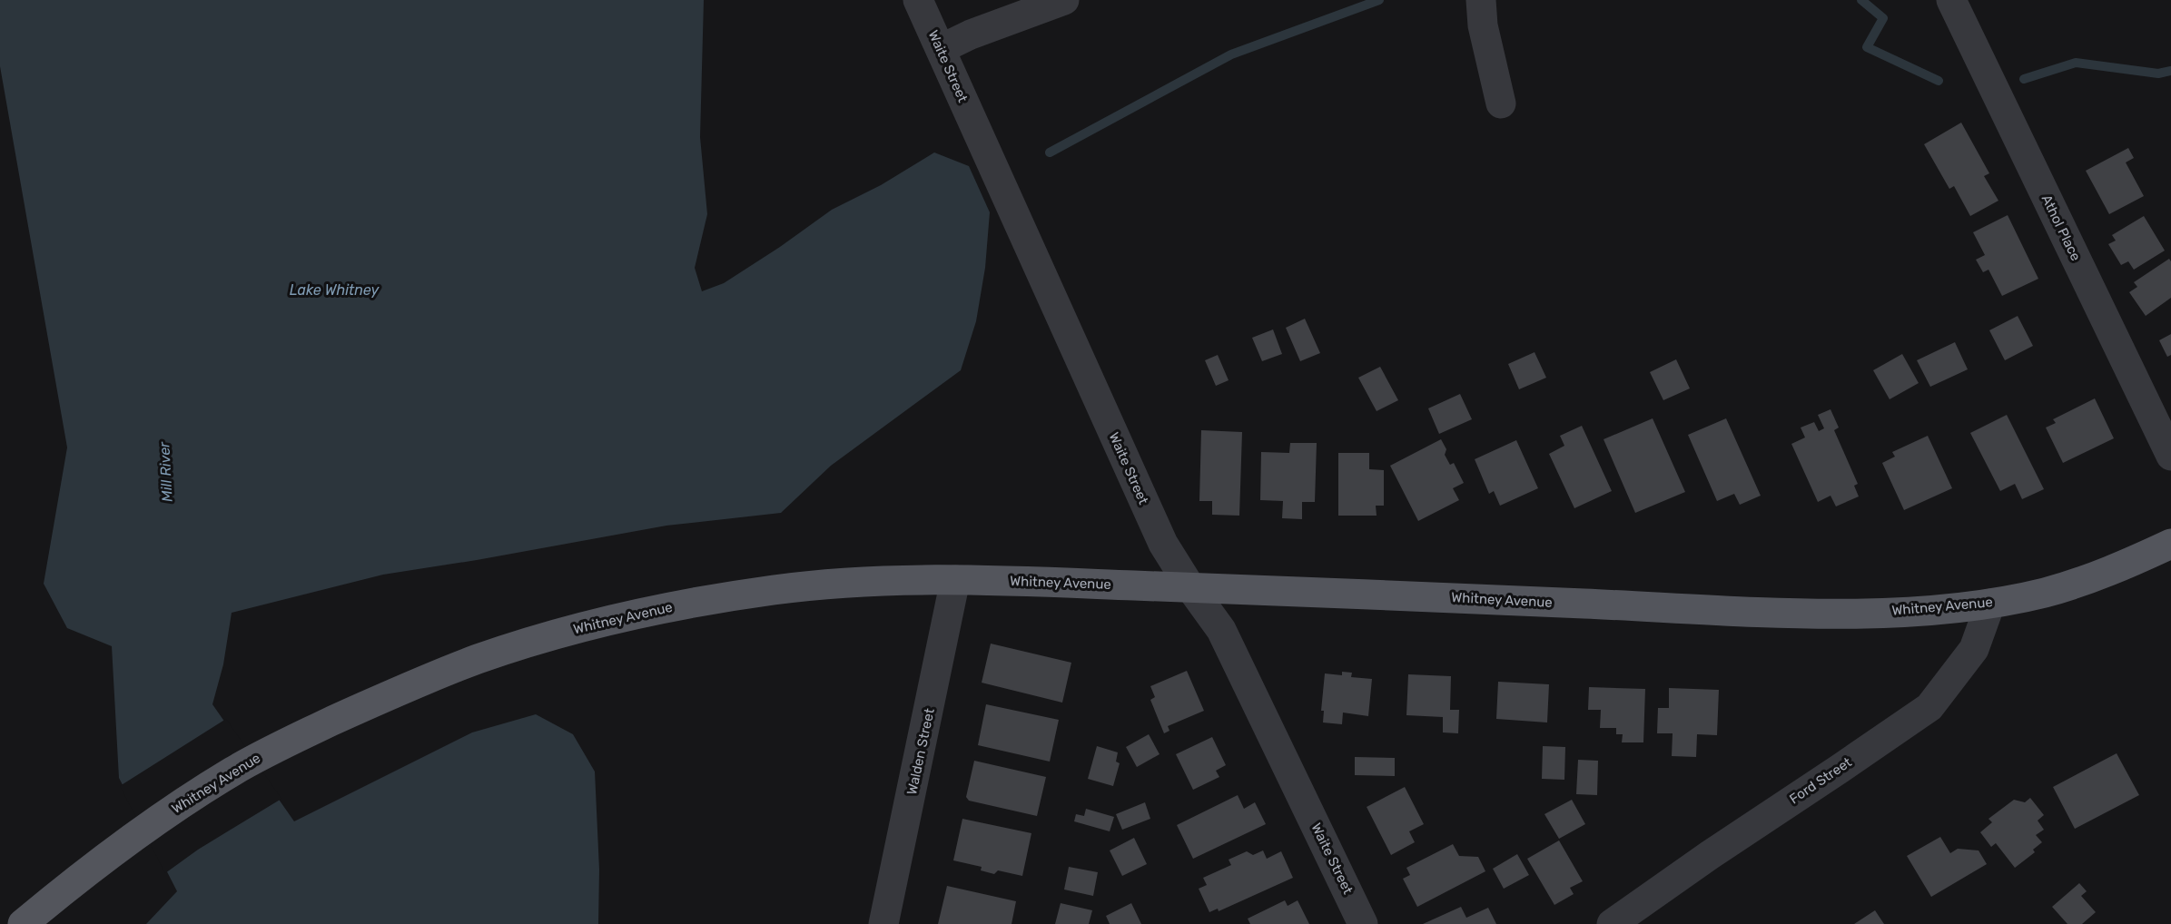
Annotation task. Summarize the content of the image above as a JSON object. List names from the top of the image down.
{
  "streets": {
    "main road": ["Whitney Avenue"],
    "street": [
      "Waite Street",
      "Athol Place",
      "Walden Street",
      "Ford Street"
    ]
  },
  "crossings": [
    ["Waite Street", "Whitney Avenue"],
    ["Whitney Avenue", "Walden Street"],
    ["Whitney Avenue", "Ford Street"]
  ],
  "water": ["Lake Whitney", "Mill River"]
}
